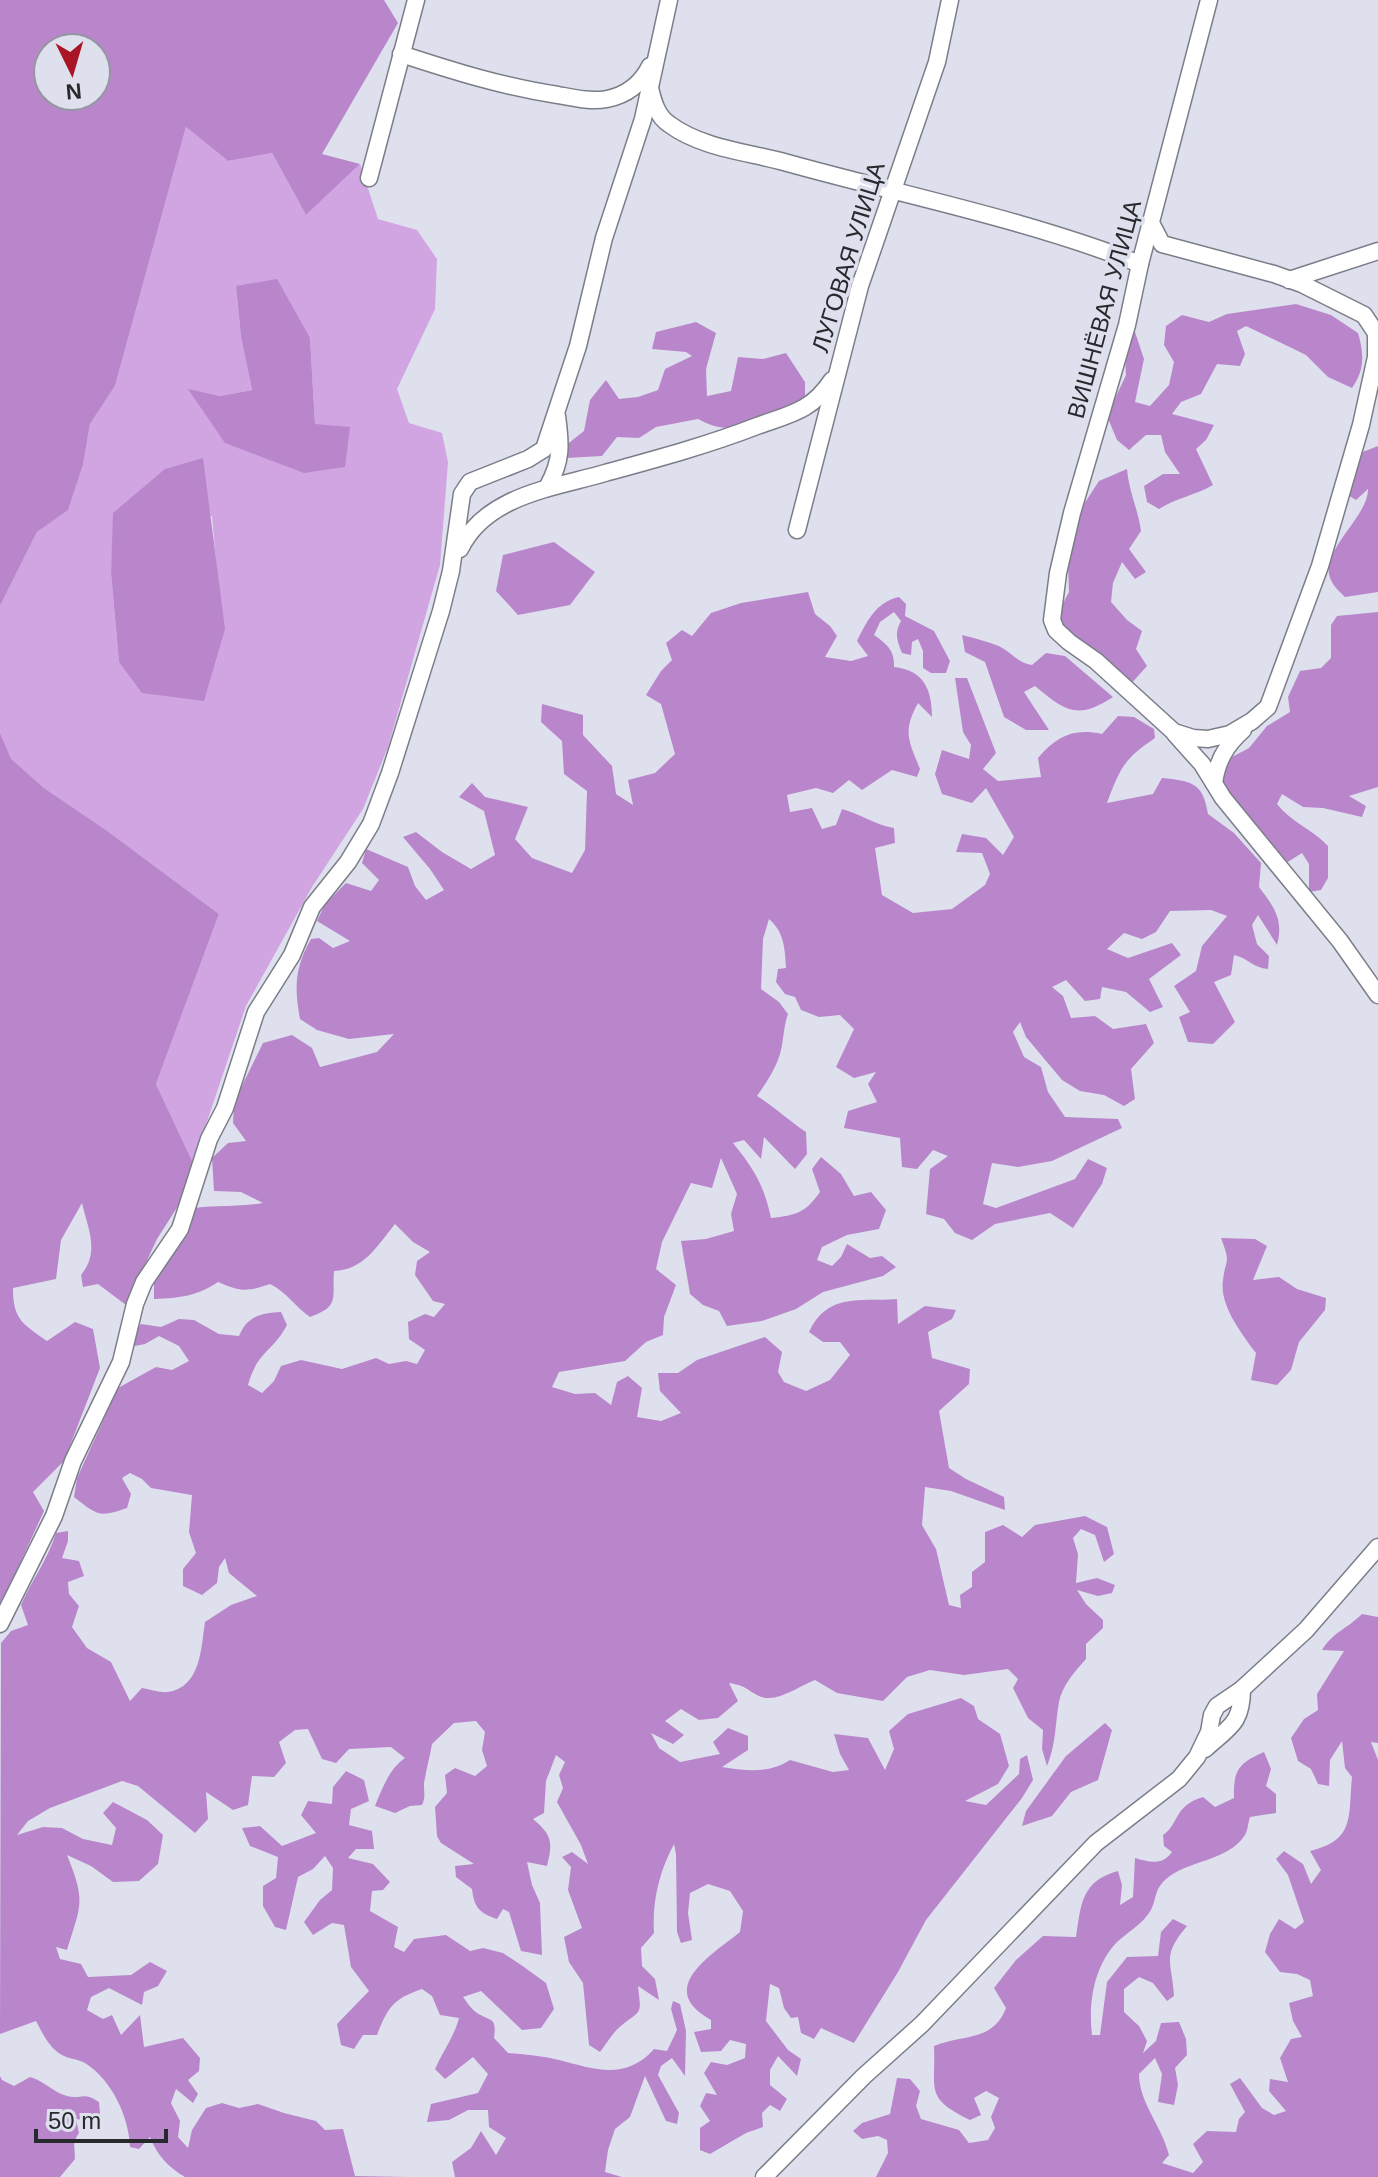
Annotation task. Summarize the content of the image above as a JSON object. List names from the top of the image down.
{
  "streets": {
    "street": ["ЛУГОВАЯ УЛИЦА", "ВИШНЁВАЯ УЛИЦА"]
  },
  "scale_bar": "50 m",
  "north": "bottom"
}
